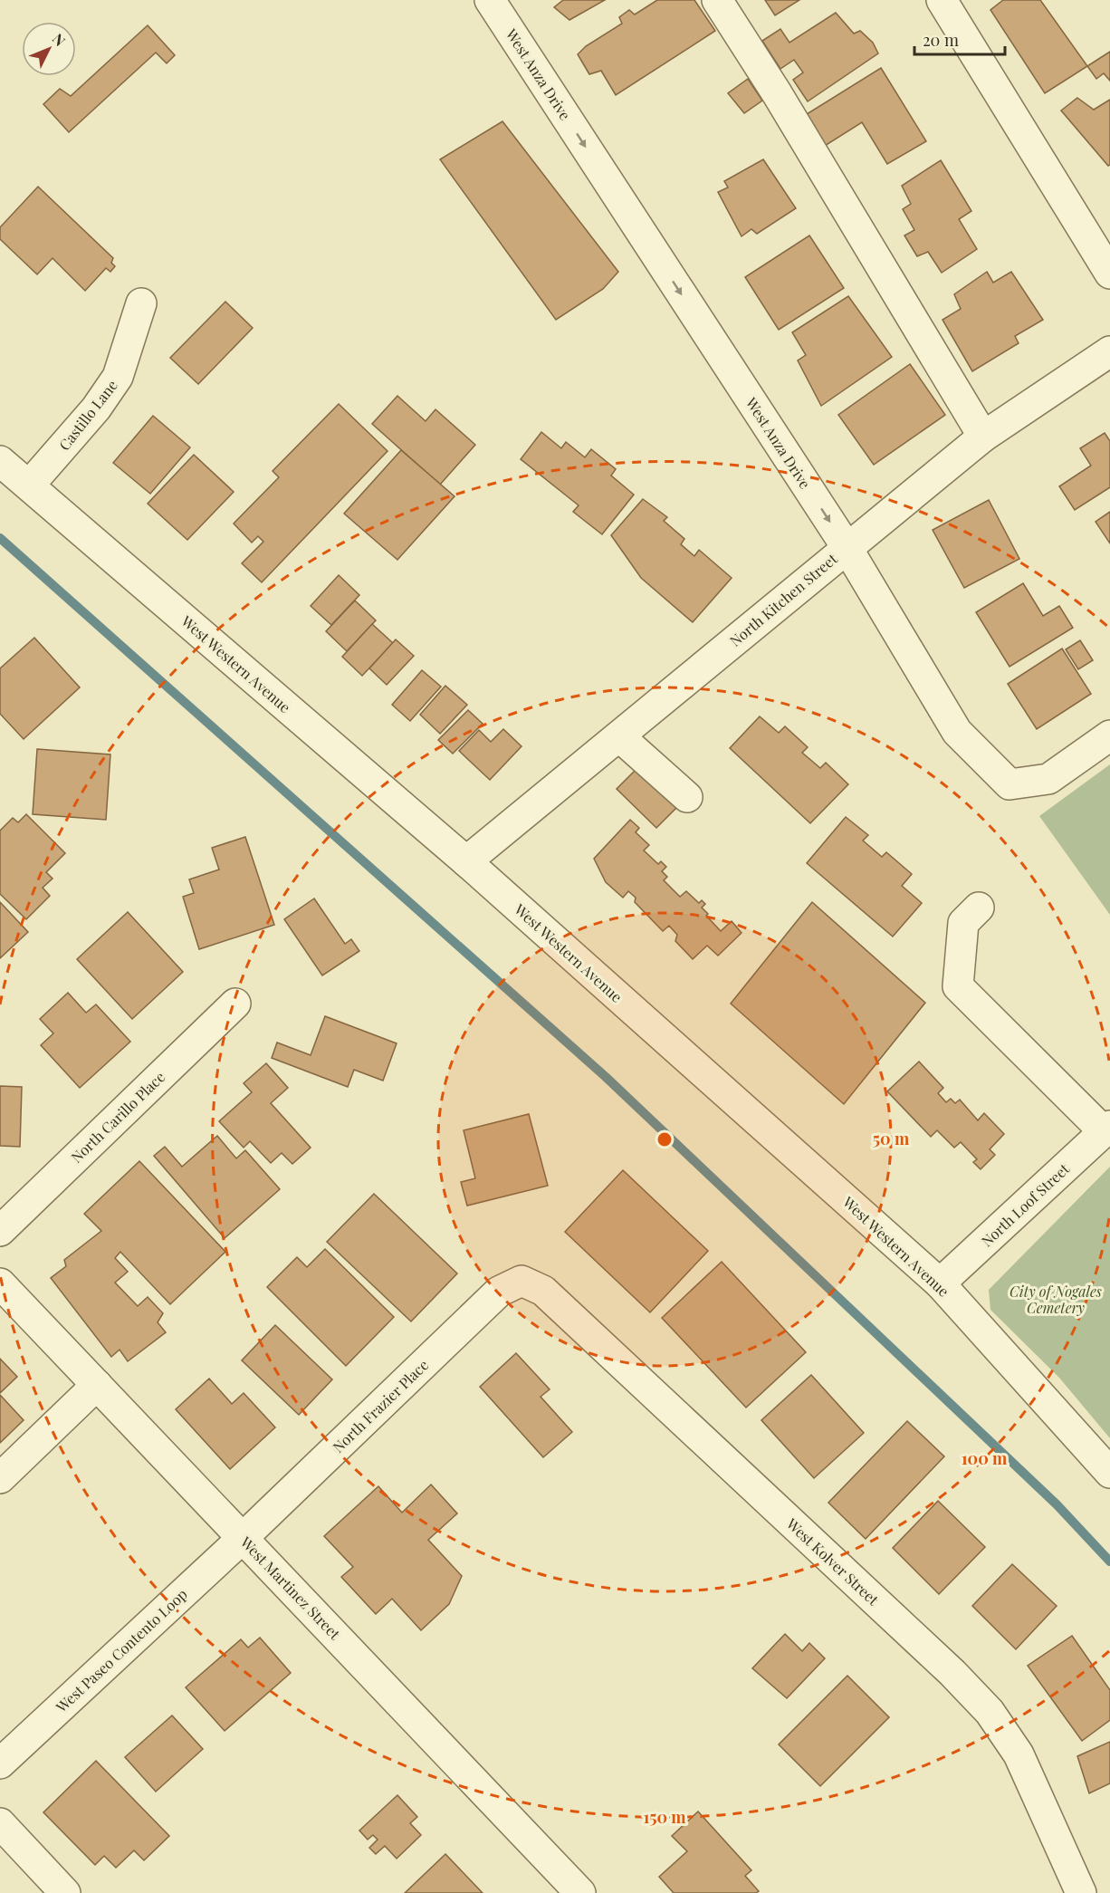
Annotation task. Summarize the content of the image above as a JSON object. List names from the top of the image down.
{
  "streets": {
    "street": [
      "West Anza Drive",
      "Castillo Lane",
      "North Kitchen Street",
      "West Western Avenue",
      "North Carillo Place",
      "North Loof Street",
      "North Frazier Place",
      "West Kolver Street",
      "West Martinez Street",
      "West Paseo Contento Loop"
    ]
  },
  "crossings": [
    ["West Anza Drive", "North Kitchen Street"],
    ["Castillo Lane", "West Western Avenue"],
    ["North Kitchen Street", "West Western Avenue"],
    ["West Western Avenue", "North Loof Street"],
    ["North Frazier Place", "West Kolver Street"],
    ["North Frazier Place", "West Martinez Street"],
    ["North Frazier Place", "West Paseo Contento Loop"],
    ["West Martinez Street", "West Paseo Contento Loop"]
  ],
  "parks": ["City of Nogales Cemetery"],
  "scale_bar": "20 m",
  "north": "top right",
  "rings": ["50 m", "100 m", "150 m"]
}
